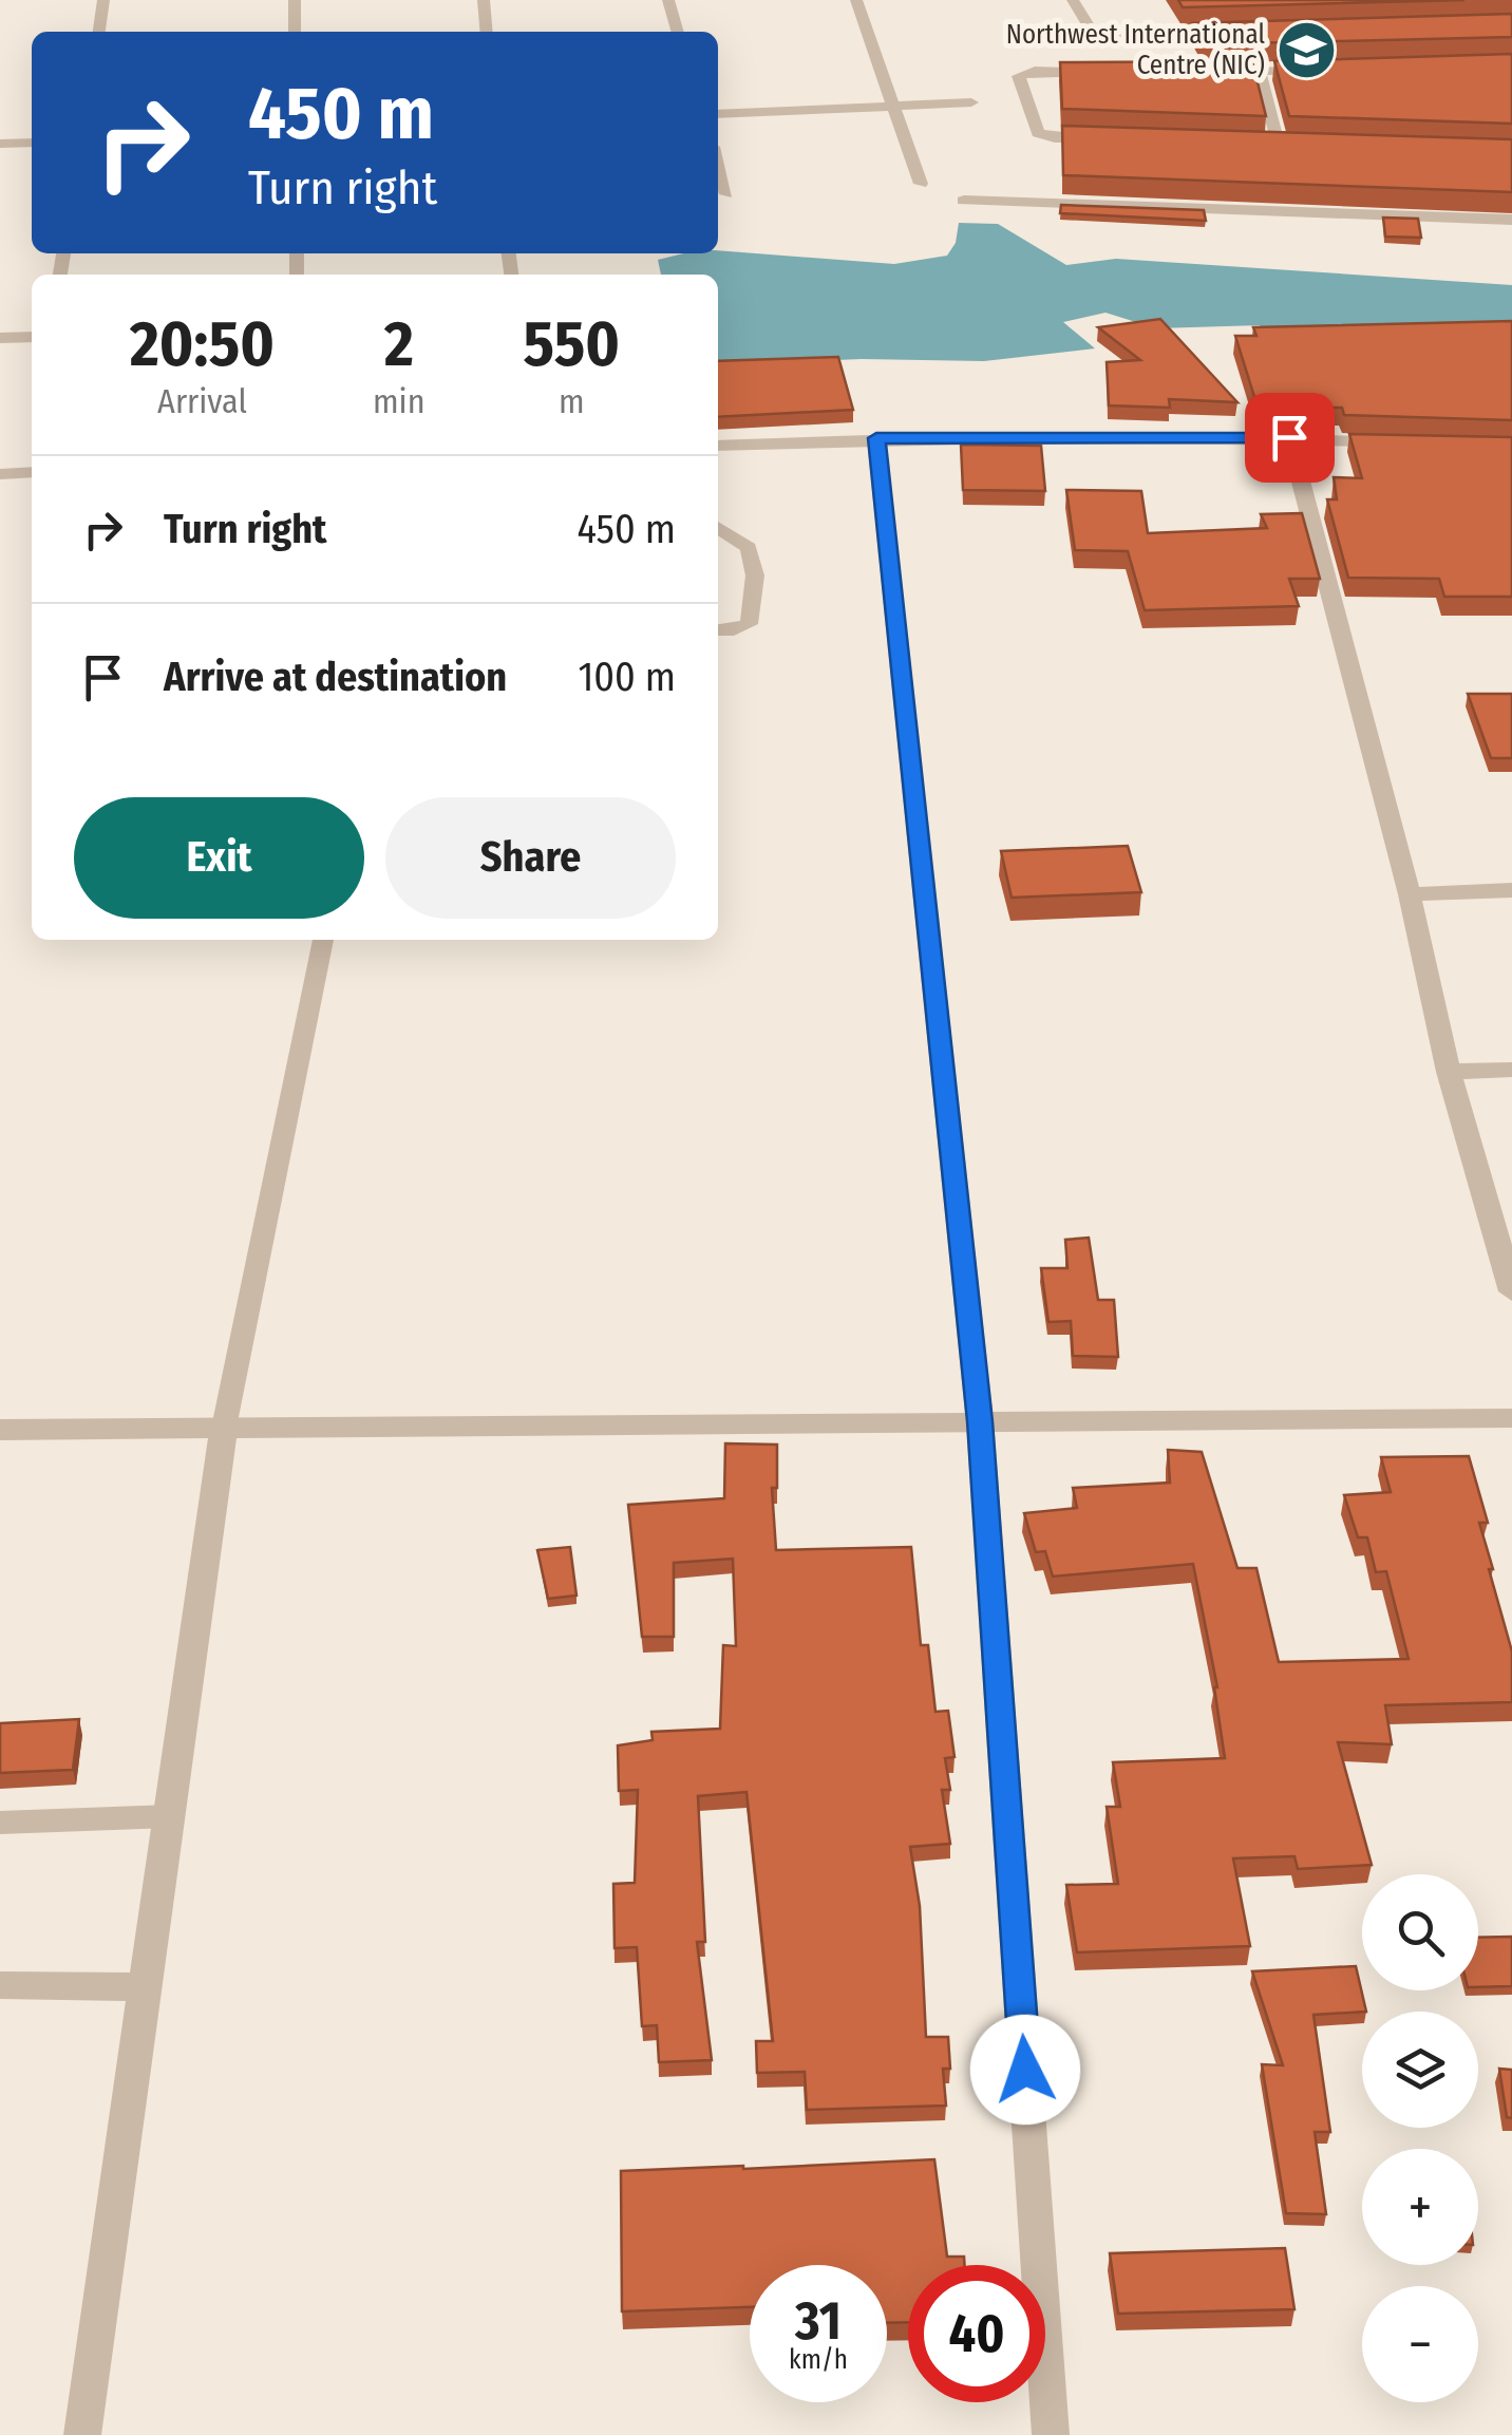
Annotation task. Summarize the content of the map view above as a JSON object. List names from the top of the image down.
{
  "places": {
    "school or university": ["Northwest International Centre (NIC)"]
  },
  "page": {
    "turn": ["450 m", "Turn right"],
    "eta": [
      "20:50",
      "Arrival",
      "2",
      "min",
      "550",
      "m"
    ],
    "list": [
      {
        "name": "Turn right",
        "value": "450 m"
      },
      {
        "name": "Arrive at destination",
        "value": "100 m"
      }
    ],
    "buttons": ["Exit", "Share"],
    "map_buttons": ["+", "−"],
    "speed": "31 km/h",
    "limit": "40"
  }
}
